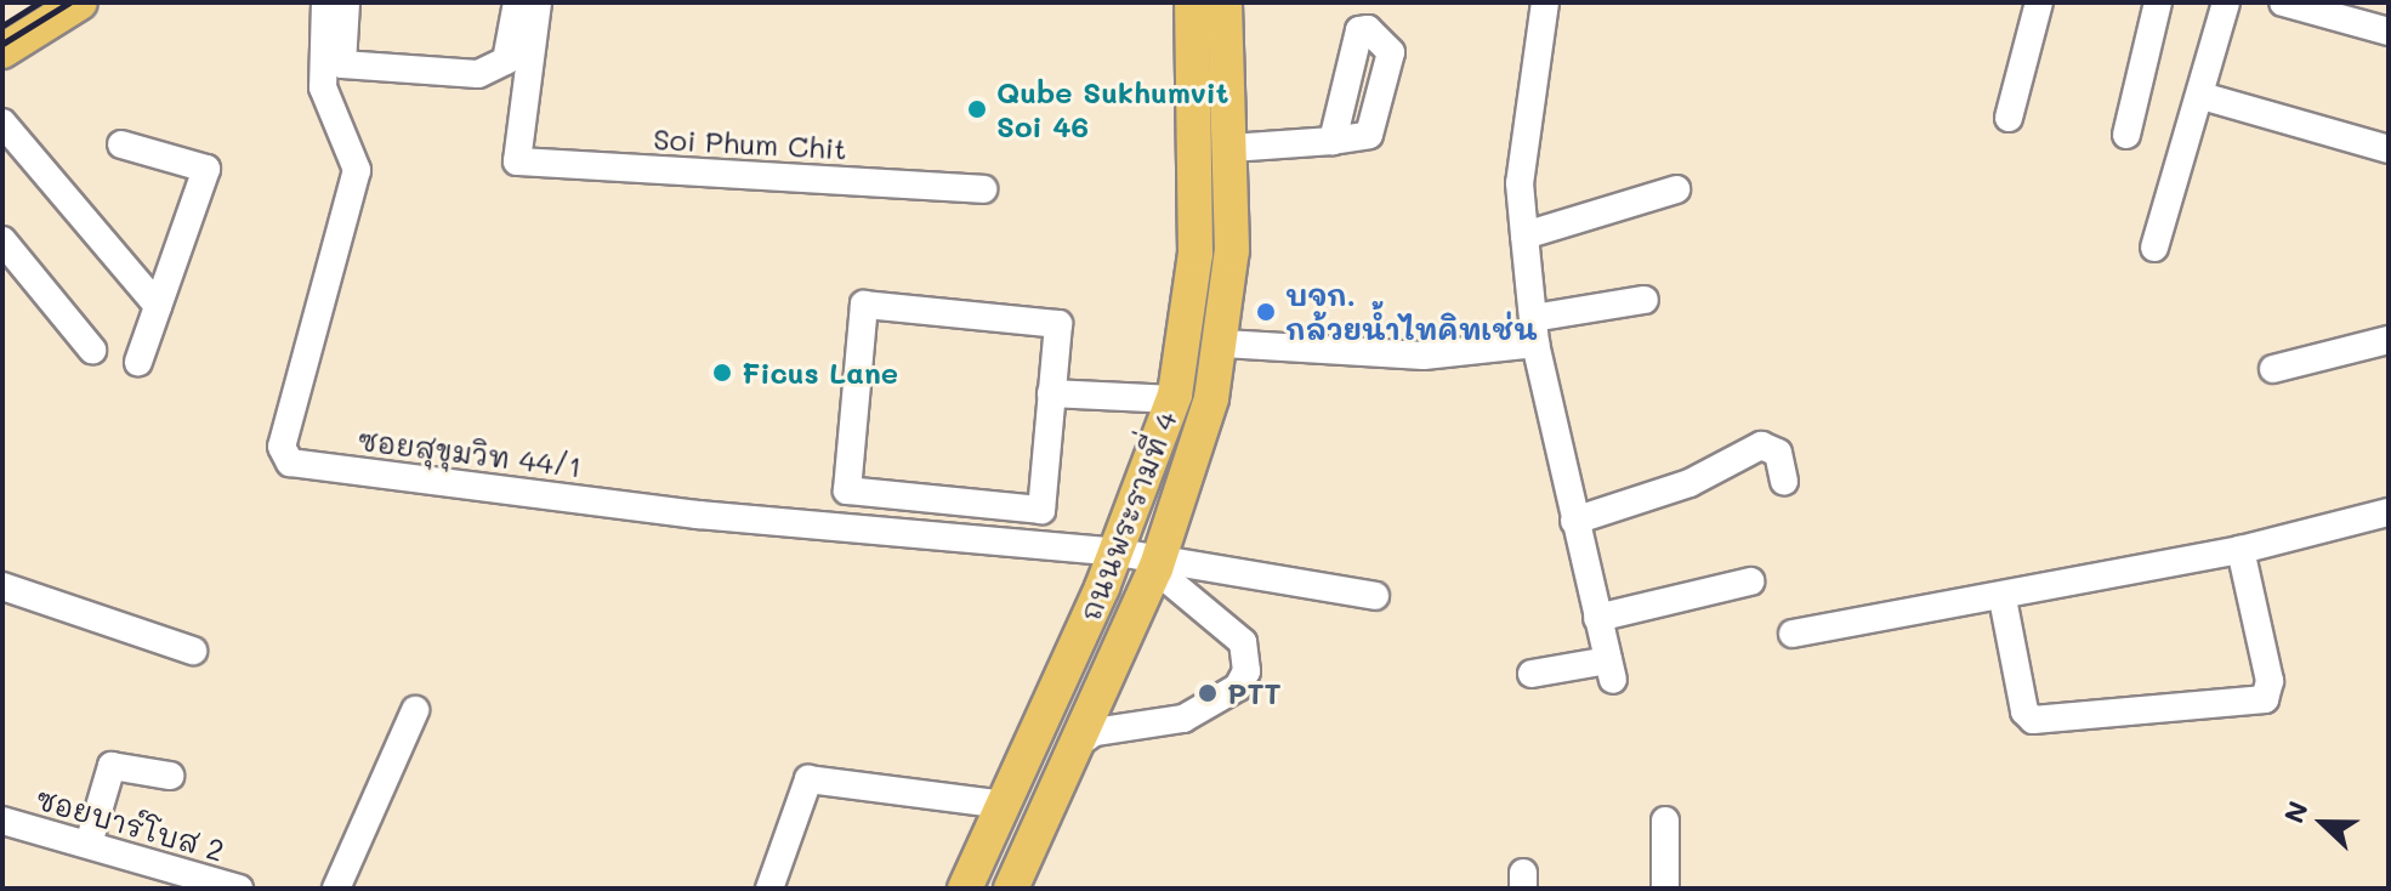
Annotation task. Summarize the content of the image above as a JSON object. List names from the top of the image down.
{
  "streets": {
    "main road": ["ถนนพระรามที่ 4"],
    "street": ["Soi Phum Chit", "ซอยสุขุมวิท 44/1", "ซอยบาร์โบส 2"]
  },
  "crossings": [
    ["ซอยสุขุมวิท 44/1", "ถนนพระรามที่ 4"]
  ],
  "places": [
    "Qube Sukhumvit Soi 46",
    "บจก. กล้วยน้ำไทคิทเช่น",
    "Ficus Lane",
    "PTT"
  ],
  "north": "left"
}
